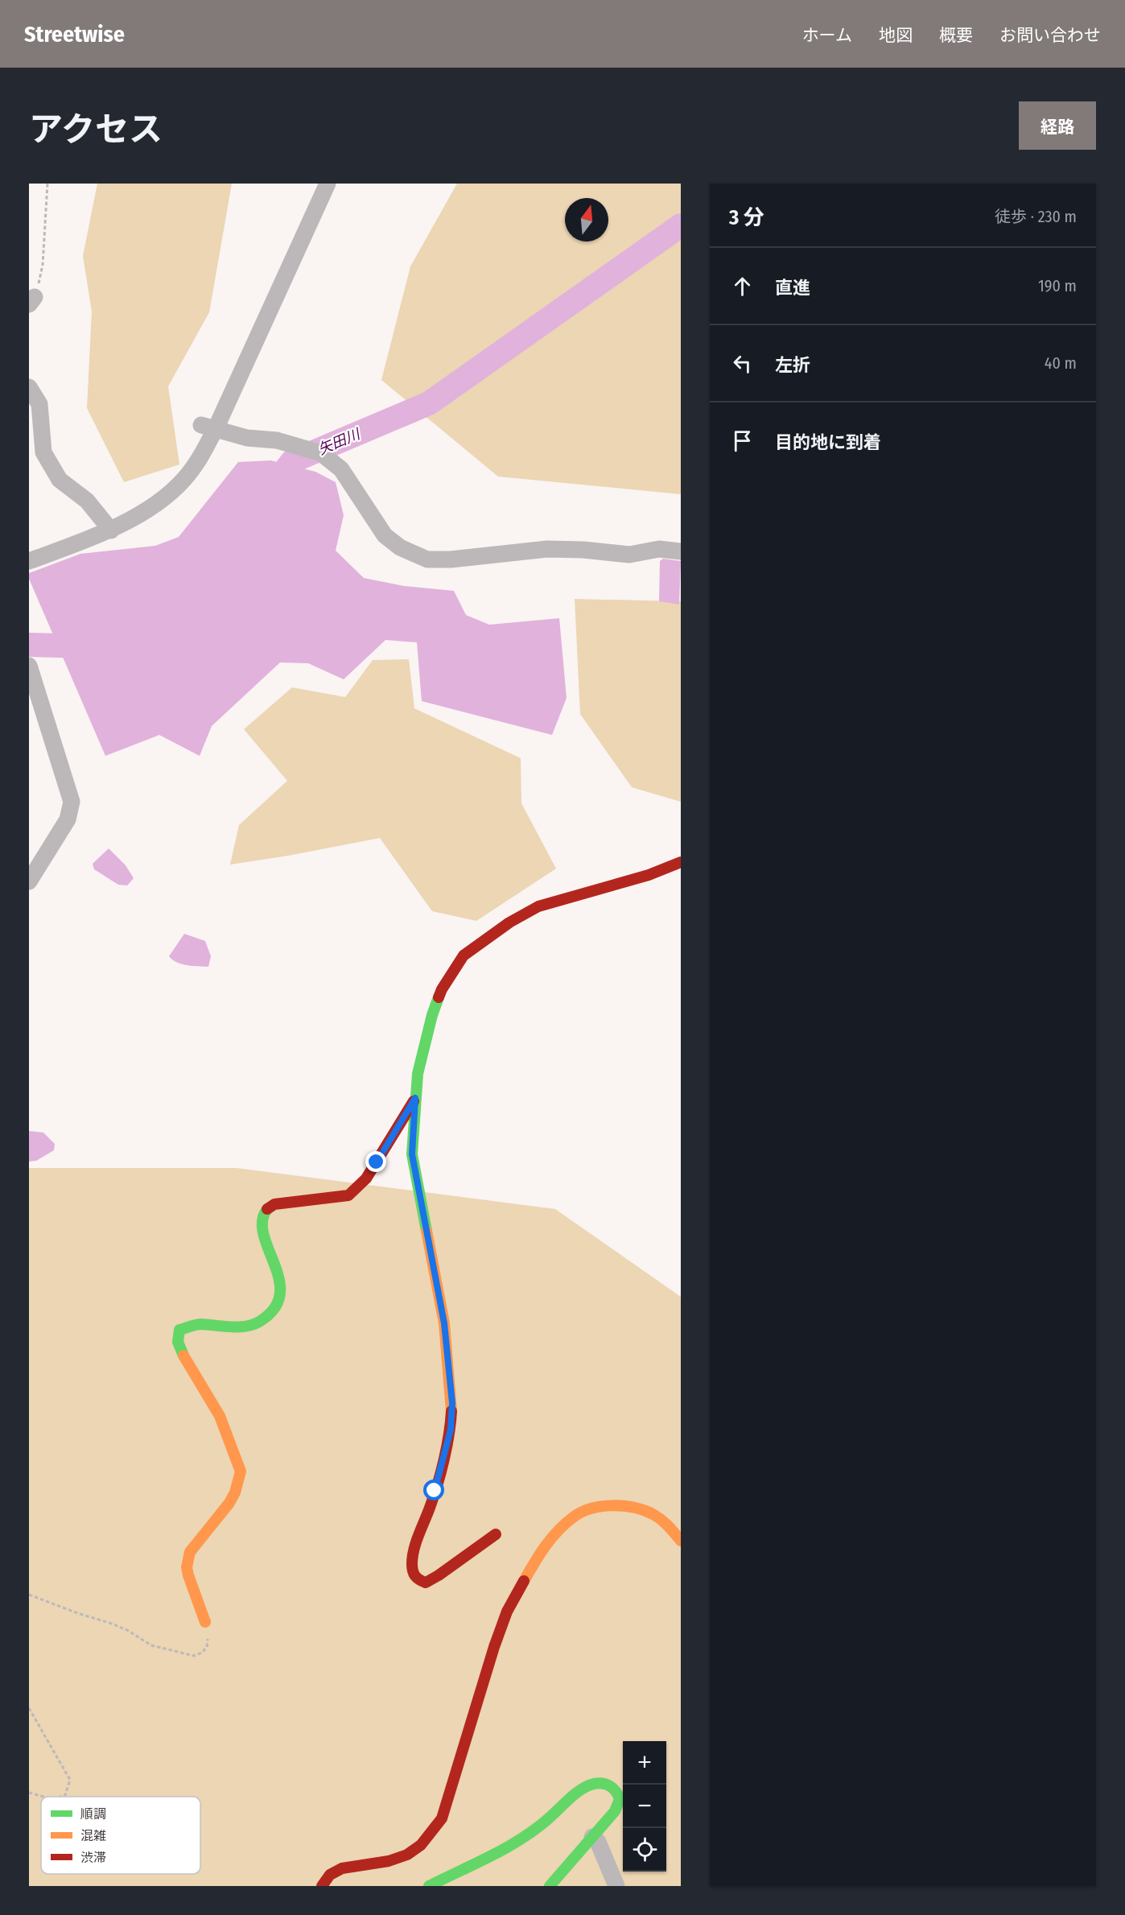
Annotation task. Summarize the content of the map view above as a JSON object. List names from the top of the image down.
{
  "water": ["矢田川"],
  "legend": ["順調", "混雑", "渋滞"],
  "north": "top",
  "page": {
    "header": "Streetwise",
    "nav": [
      "ホーム",
      "地図",
      "概要",
      "お問い合わせ"
    ],
    "title": "アクセス",
    "buttons": "経路",
    "heading": ["3 分", "徒歩 · 230 m"],
    "list": [
      ["直進", "190 m"],
      ["左折", "40 m"],
      "目的地に到着"
    ],
    "map_buttons": ["+", "−"]
  }
}
